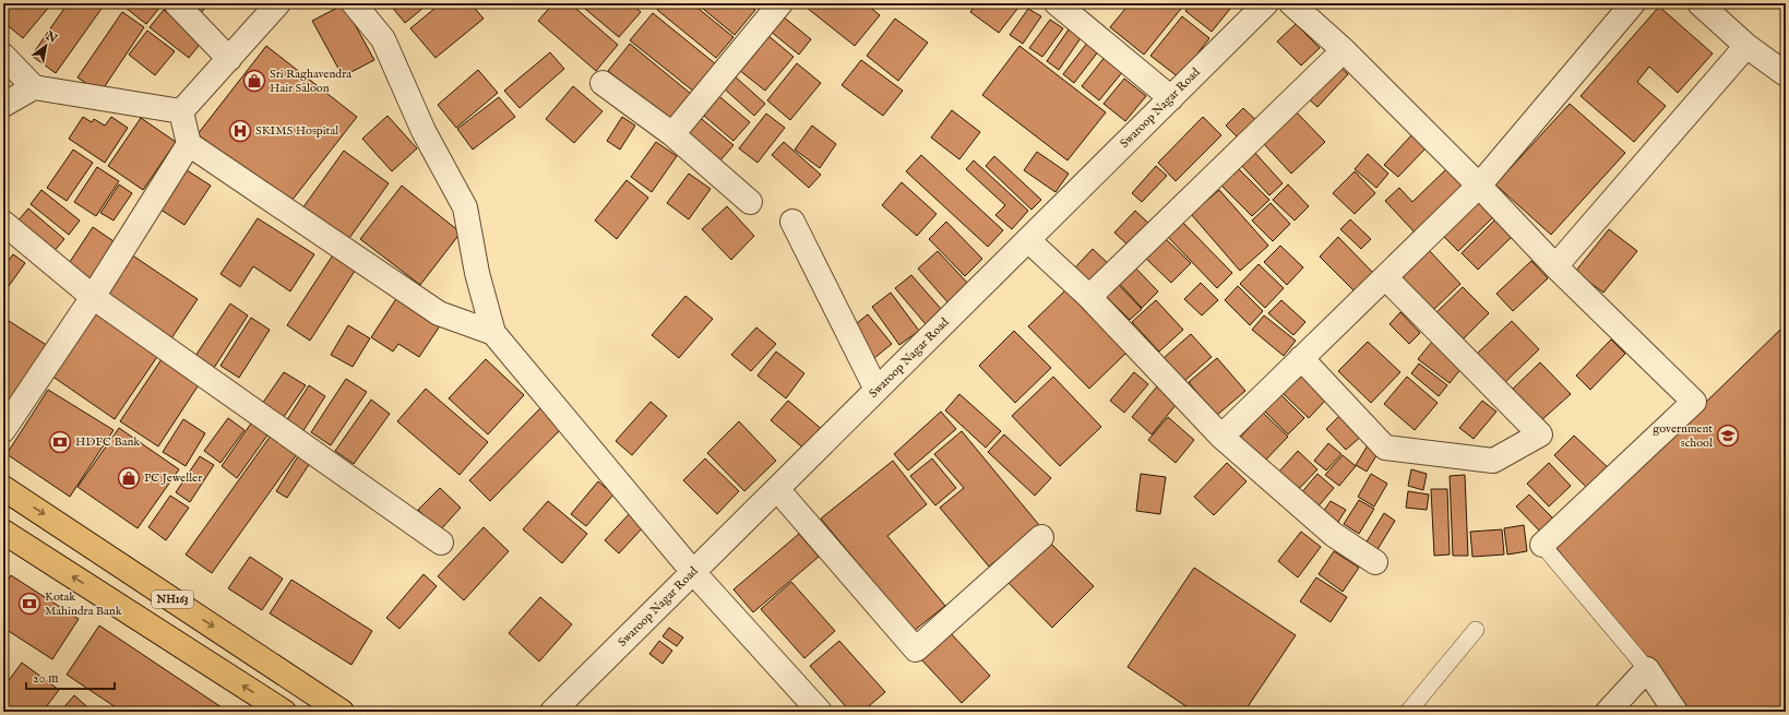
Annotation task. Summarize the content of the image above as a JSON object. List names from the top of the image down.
{
  "streets": {
    "highway": ["NH163"],
    "street": ["Swaroop Nagar Road"]
  },
  "places": {
    "shop": ["Sri Raghavendra Hair Saloon", "PC Jeweller"],
    "hospital": ["SKIMS Hospital"],
    "school or university": ["government school"],
    "bank": ["HDFC Bank", "Kotak Mahindra Bank"]
  },
  "scale_bar": "20 m",
  "north": "top right"
}
